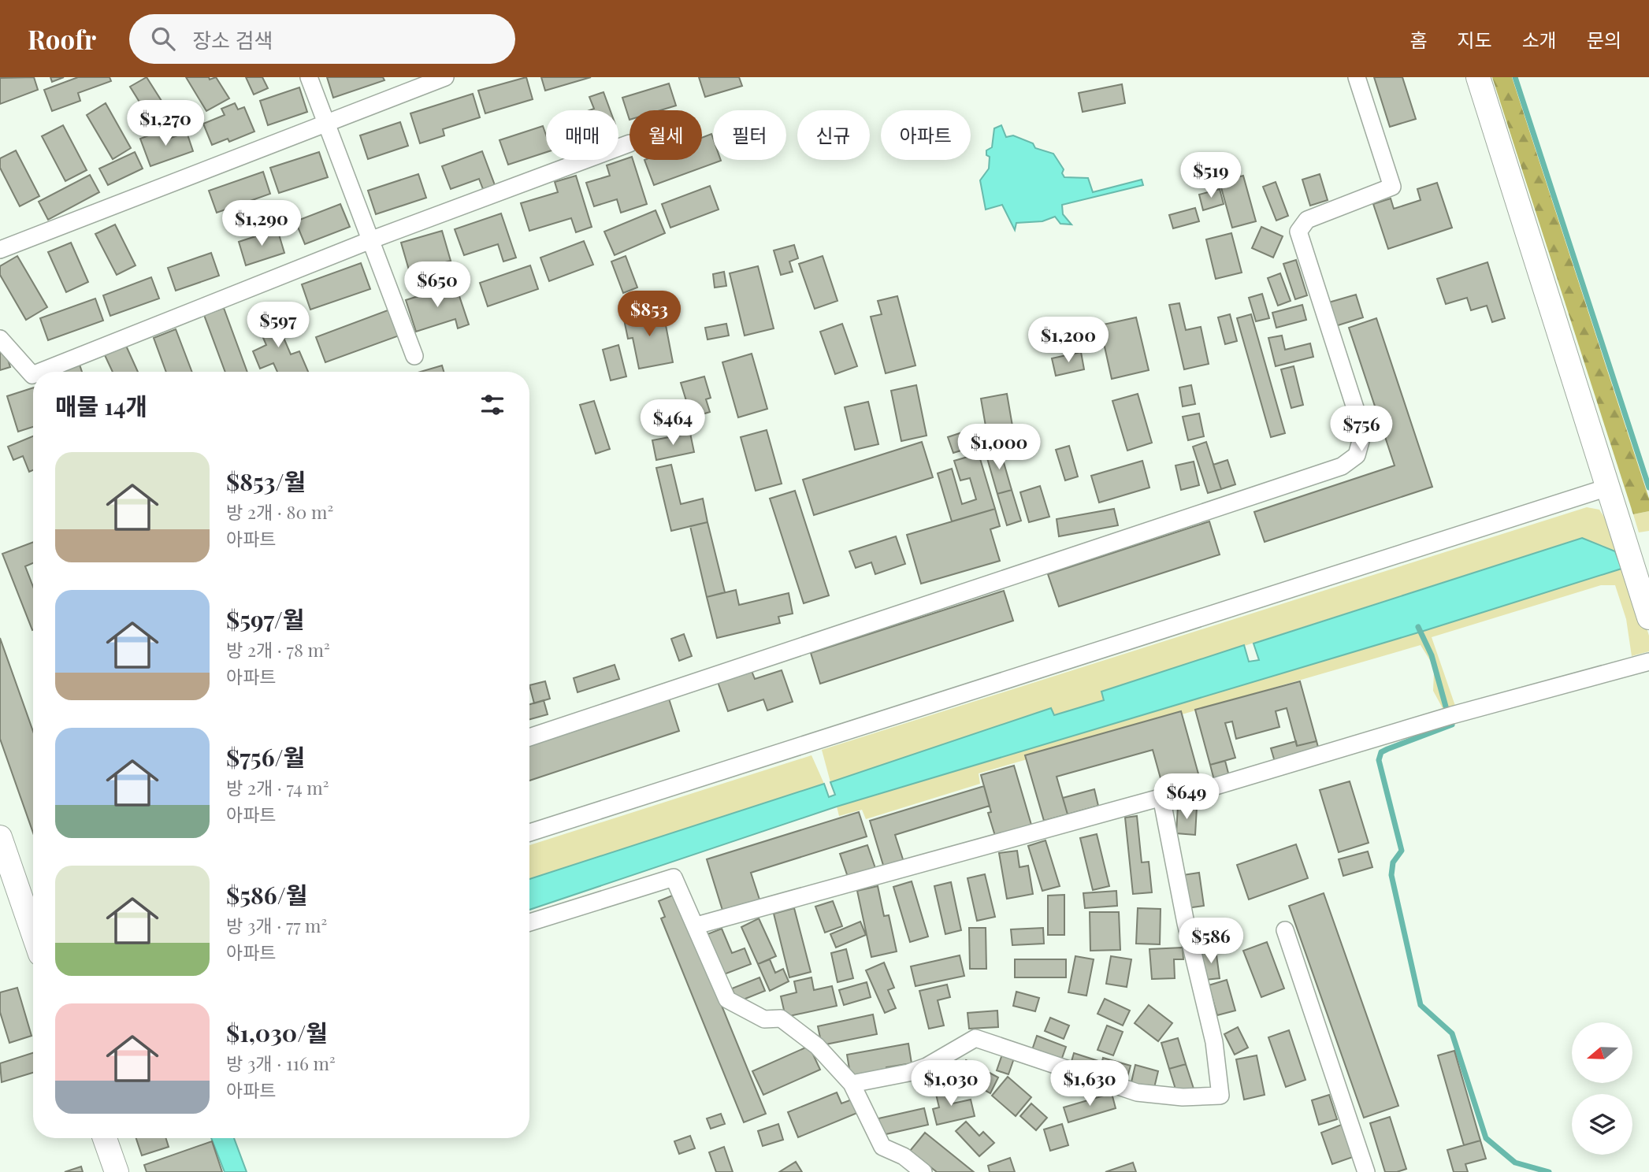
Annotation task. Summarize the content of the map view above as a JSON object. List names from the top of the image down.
{
  "north": "left",
  "page": {
    "header": "Roofr",
    "search": "장소 검색",
    "nav": [
      "홈",
      "지도",
      "소개",
      "문의"
    ],
    "price": [
      "$1,270",
      "$519",
      "$1,290",
      "$650",
      "$853",
      "$597",
      "$1,200",
      "$464",
      "$756",
      "$1,000",
      "$649",
      "$586",
      "$1,030",
      "$1,630"
    ],
    "chip": [
      "매매",
      "월세",
      "필터",
      "신규",
      "아파트"
    ],
    "heading": "매물 14개",
    "list": [
      {
        "name": "$853/월",
        "note": "방 2개 · 80 m² · 아파트"
      },
      {
        "name": "$597/월",
        "note": "방 2개 · 78 m² · 아파트"
      },
      {
        "name": "$756/월",
        "note": "방 2개 · 74 m² · 아파트"
      },
      {
        "name": "$586/월",
        "note": "방 3개 · 77 m² · 아파트"
      },
      {
        "name": "$1,030/월",
        "note": "방 3개 · 116 m² · 아파트"
      }
    ]
  }
}
